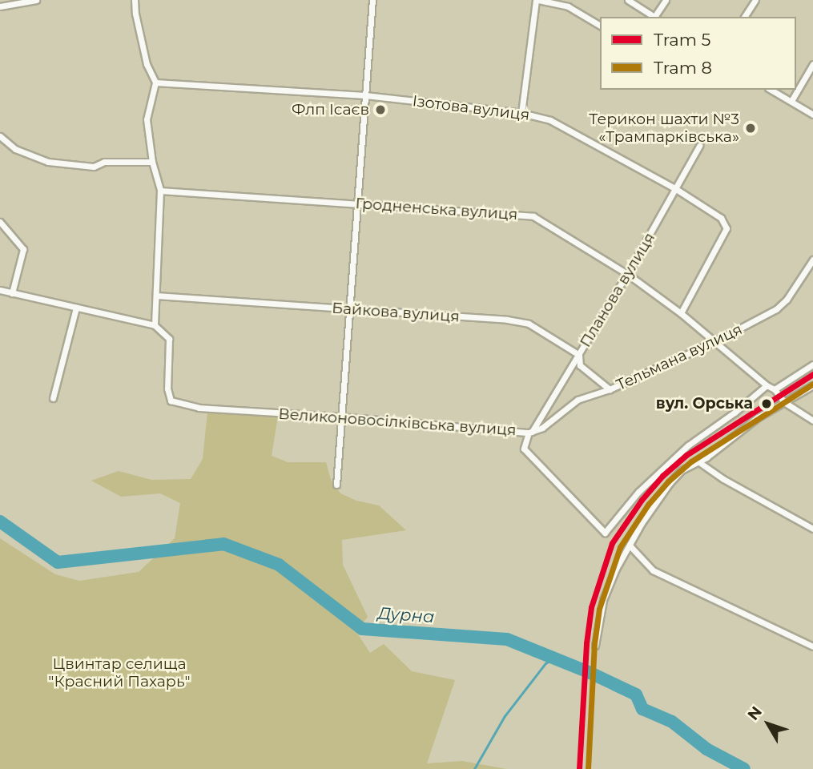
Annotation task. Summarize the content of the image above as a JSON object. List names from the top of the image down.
{
  "streets": {
    "street": [
      "Ізотова вулиця",
      "Гродненська вулиця",
      "Планова вулиця",
      "Байкова вулиця",
      "Тельмана вулиця",
      "Великоновосілківська вулиця"
    ]
  },
  "crossings": [
    ["Ізотова вулиця", "Гродненська вулиця"],
    ["Ізотова вулиця", "Планова вулиця"],
    ["Гродненська вулиця", "Планова вулиця"],
    ["Гродненська вулиця", "Тельмана вулиця"],
    ["Гродненська вулиця", "Великоновосілківська вулиця"],
    ["Планова вулиця", "Байкова вулиця"],
    ["Планова вулиця", "Тельмана вулиця"],
    ["Планова вулиця", "Великоновосілківська вулиця"],
    ["Байкова вулиця", "Тельмана вулиця"],
    ["Тельмана вулиця", "Великоновосілківська вулиця"]
  ],
  "water": ["Дурна"],
  "parks": ["Цвинтар селища \"Красний Пахарь\""],
  "places": ["Флп Ісаєв", "Терикон шахти №3 «Трампарківська»", "вул. Орська"],
  "lines": ["tram line 5", "tram line 8"],
  "legend": ["Tram 5", "Tram 8"],
  "north": "top left"
}
